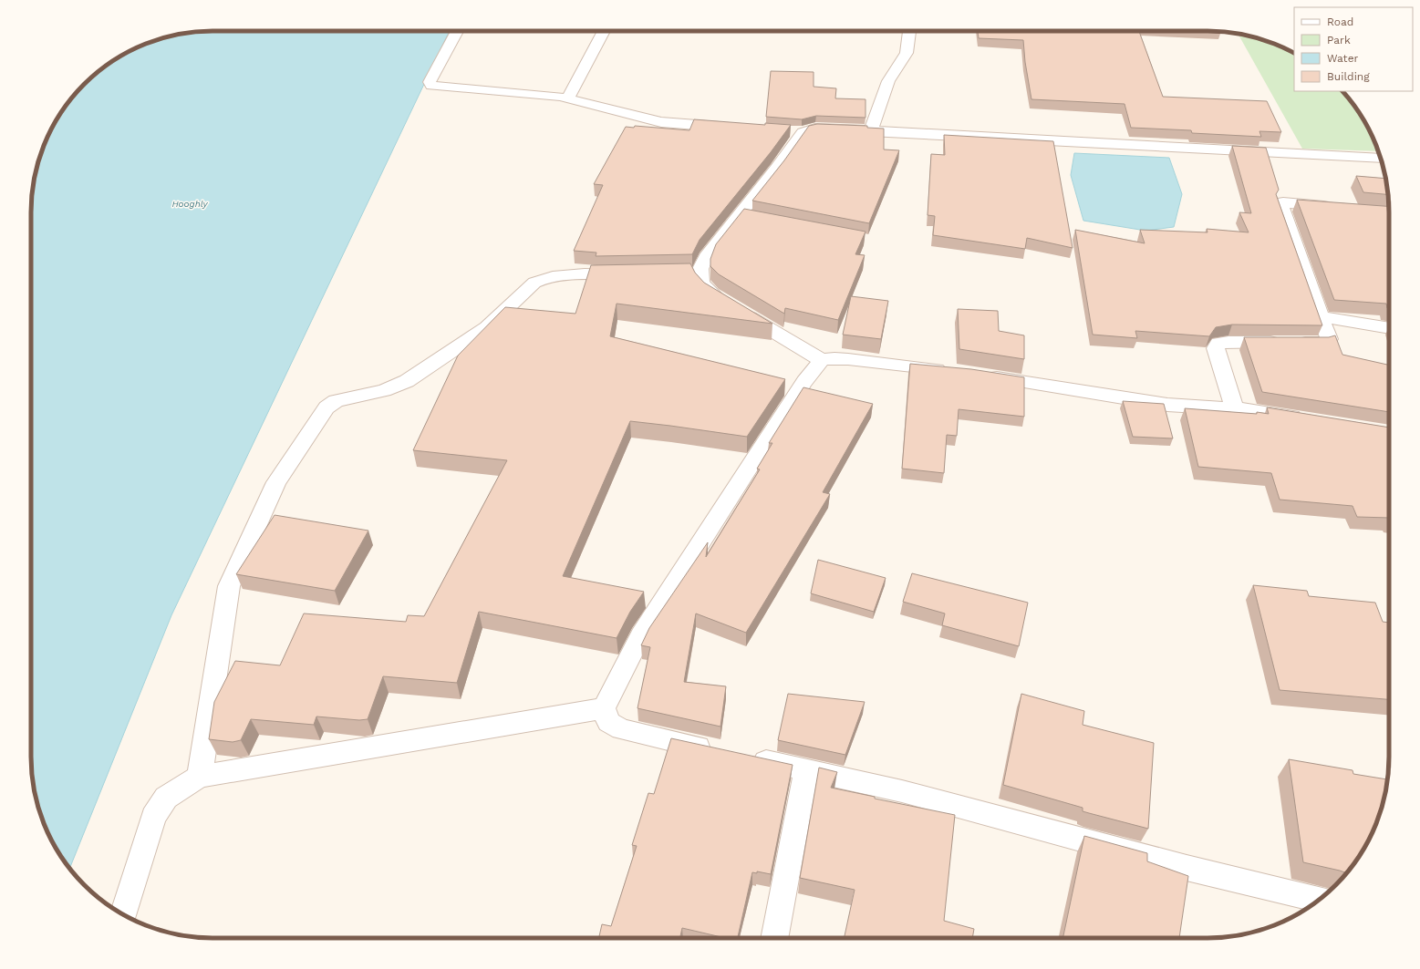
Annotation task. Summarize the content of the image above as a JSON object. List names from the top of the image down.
{
  "water": ["Hooghly"],
  "legend": [
    "Road",
    "Park",
    "Water",
    "Building"
  ]
}
